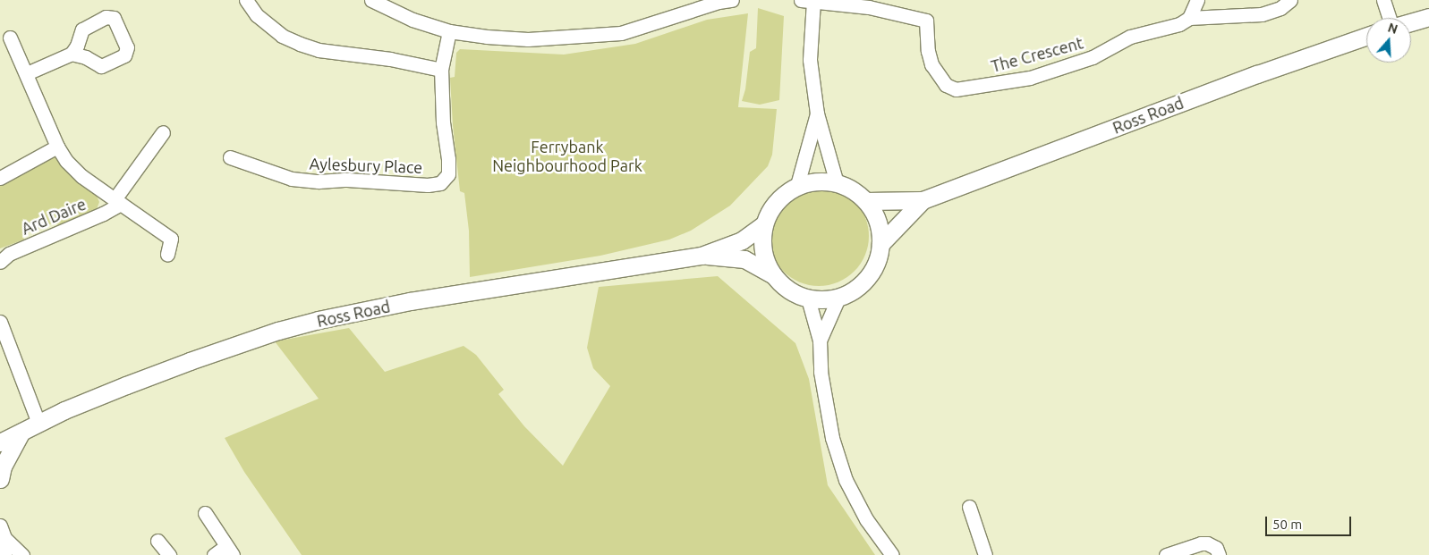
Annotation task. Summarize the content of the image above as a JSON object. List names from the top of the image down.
{
  "streets": {
    "main road": ["Ross Road"],
    "street": ["The Crescent", "Aylesbury Place", "Ard Daire"]
  },
  "parks": ["Ferrybank Neighbourhood Park"],
  "scale_bar": "50 m",
  "north": "top"
}
